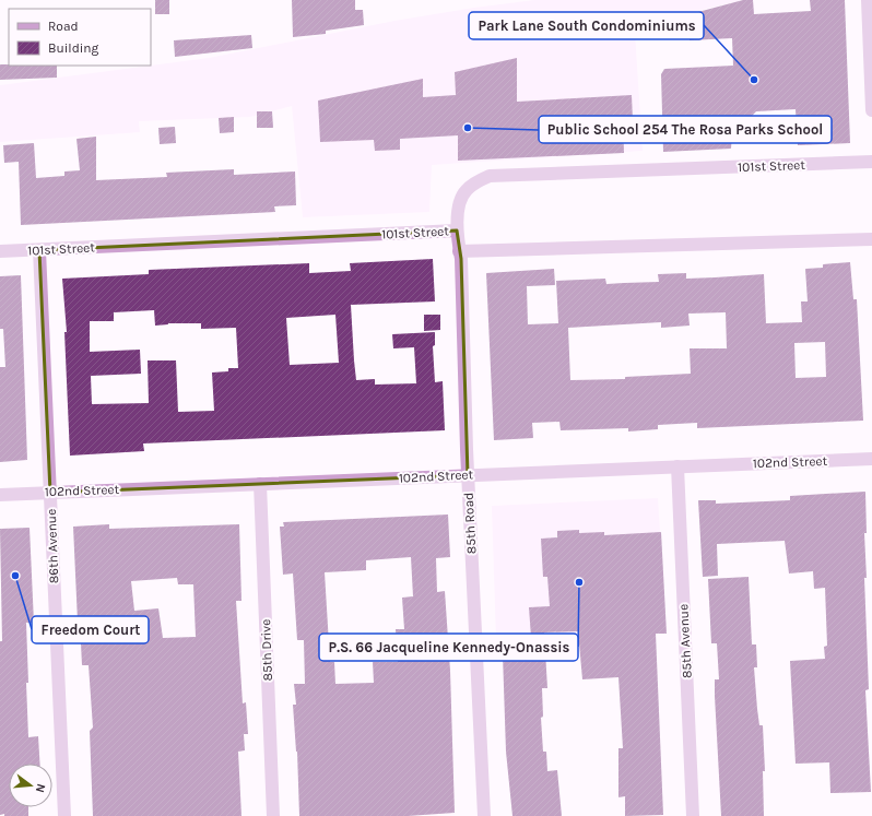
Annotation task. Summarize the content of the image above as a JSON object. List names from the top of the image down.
{
  "streets": {
    "street": [
      "101st Street",
      "102nd Street",
      "85th Road",
      "86th Avenue",
      "85th Avenue",
      "85th Drive"
    ]
  },
  "crossings": [
    ["101st Street", "85th Road"],
    ["101st Street", "86th Avenue"],
    ["102nd Street", "85th Road"],
    ["102nd Street", "86th Avenue"],
    ["102nd Street", "85th Avenue"],
    ["102nd Street", "85th Drive"]
  ],
  "places": [
    "Park Lane South Condominiums",
    "Public School 254 The Rosa Parks School",
    "Freedom Court",
    "P.S. 66 Jacqueline Kennedy-Onassis"
  ],
  "legend": ["Road", "Building"],
  "north": "right"
}
